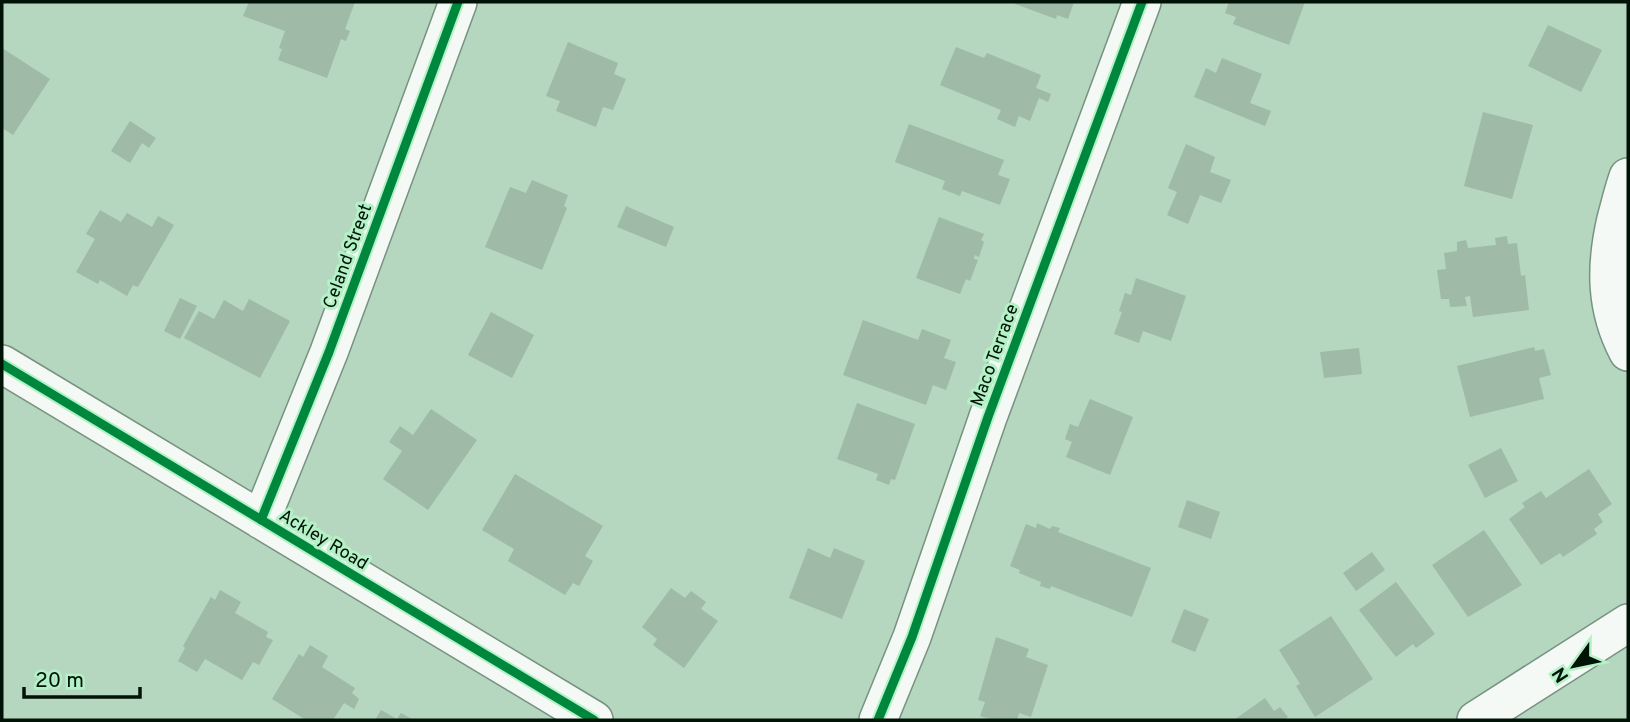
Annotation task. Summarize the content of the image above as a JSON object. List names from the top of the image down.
{
  "streets": {
    "street": ["Celand Street", "Maco Terrace", "Ackley Road"]
  },
  "crossings": [
    ["Celand Street", "Ackley Road"]
  ],
  "scale_bar": "20 m",
  "north": "bottom left"
}
